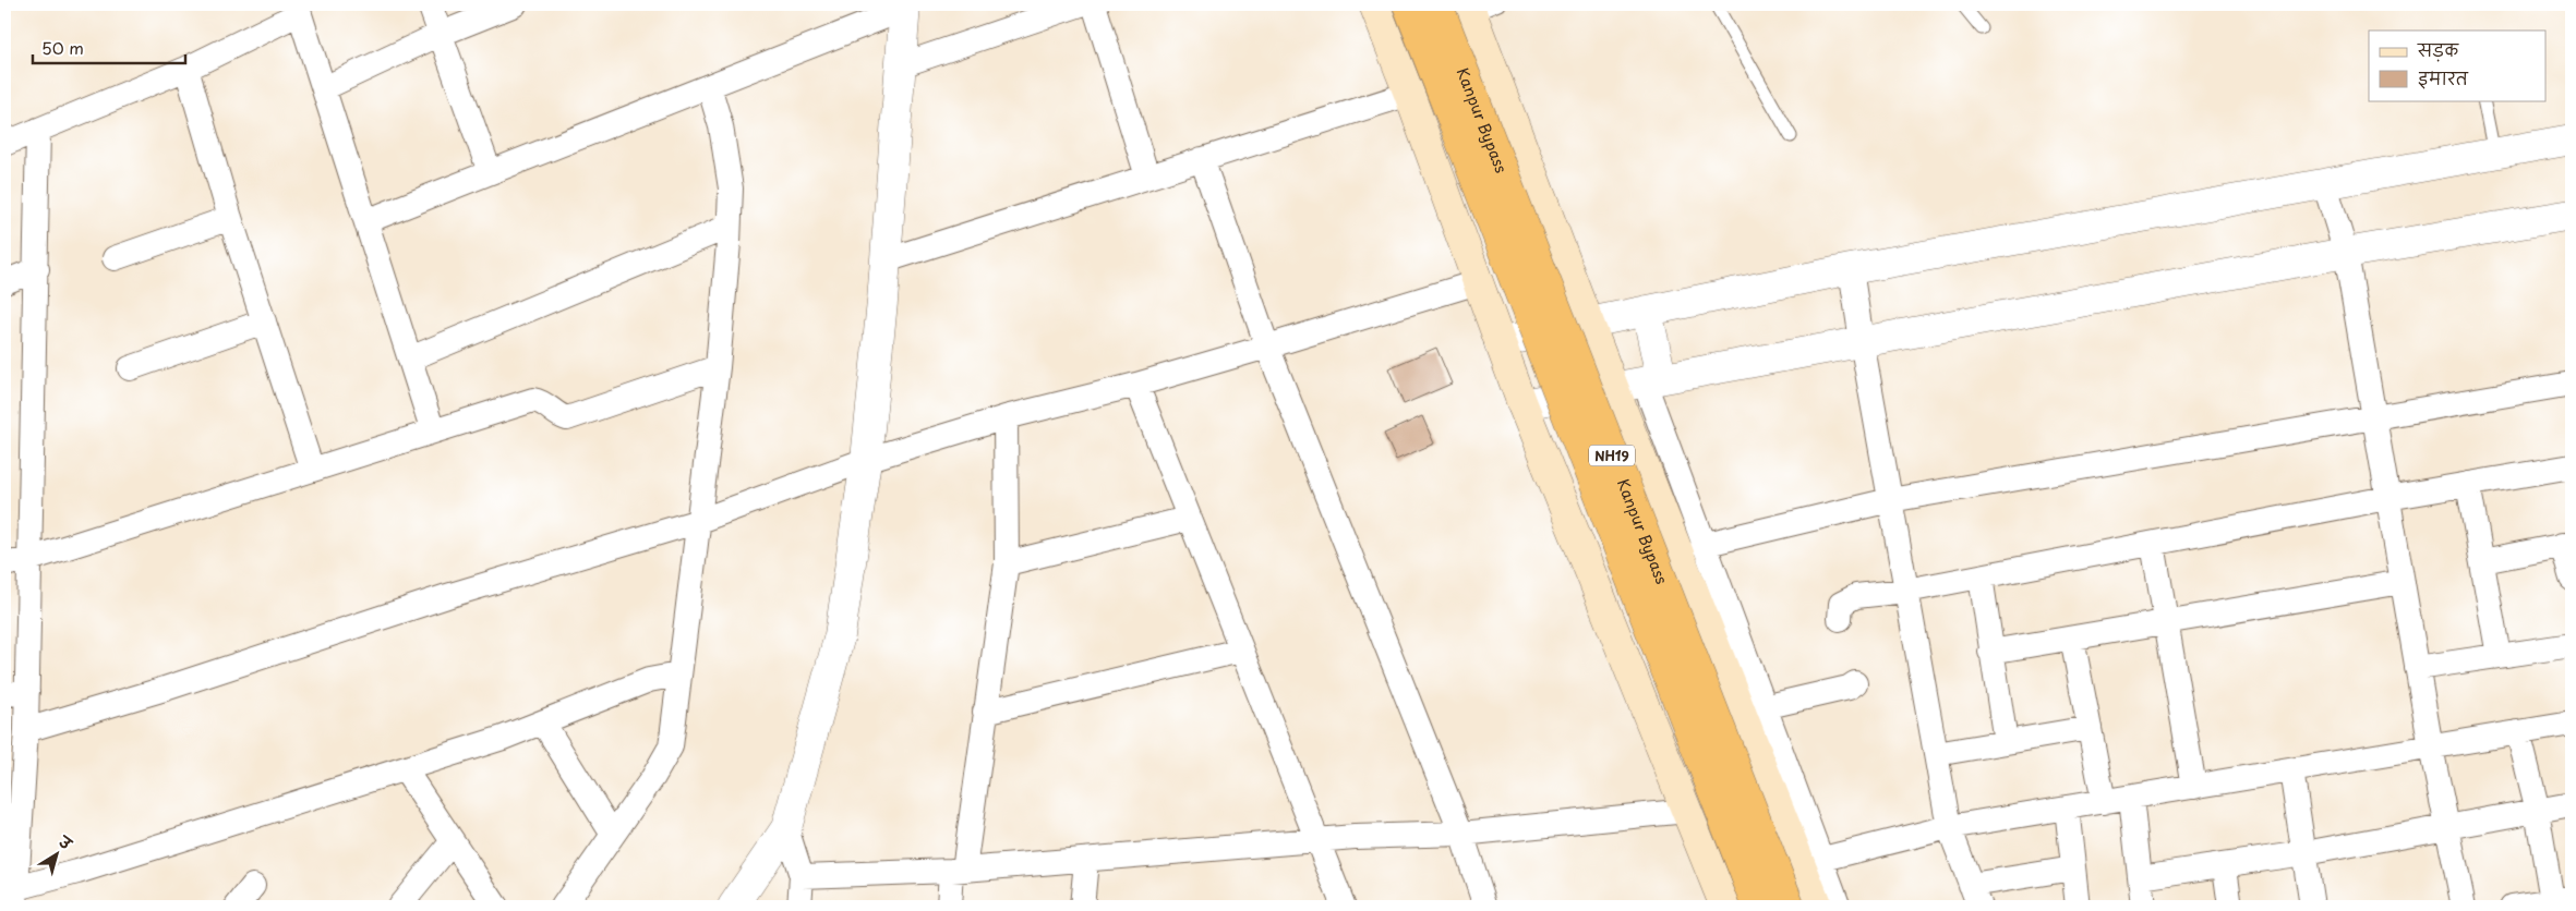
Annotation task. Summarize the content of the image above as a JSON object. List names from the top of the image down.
{
  "streets": {
    "highway": ["Kanpur Bypass", "NH19"]
  },
  "legend": ["सड़क", "इमारत"],
  "scale_bar": "50 m",
  "north": "top right"
}
